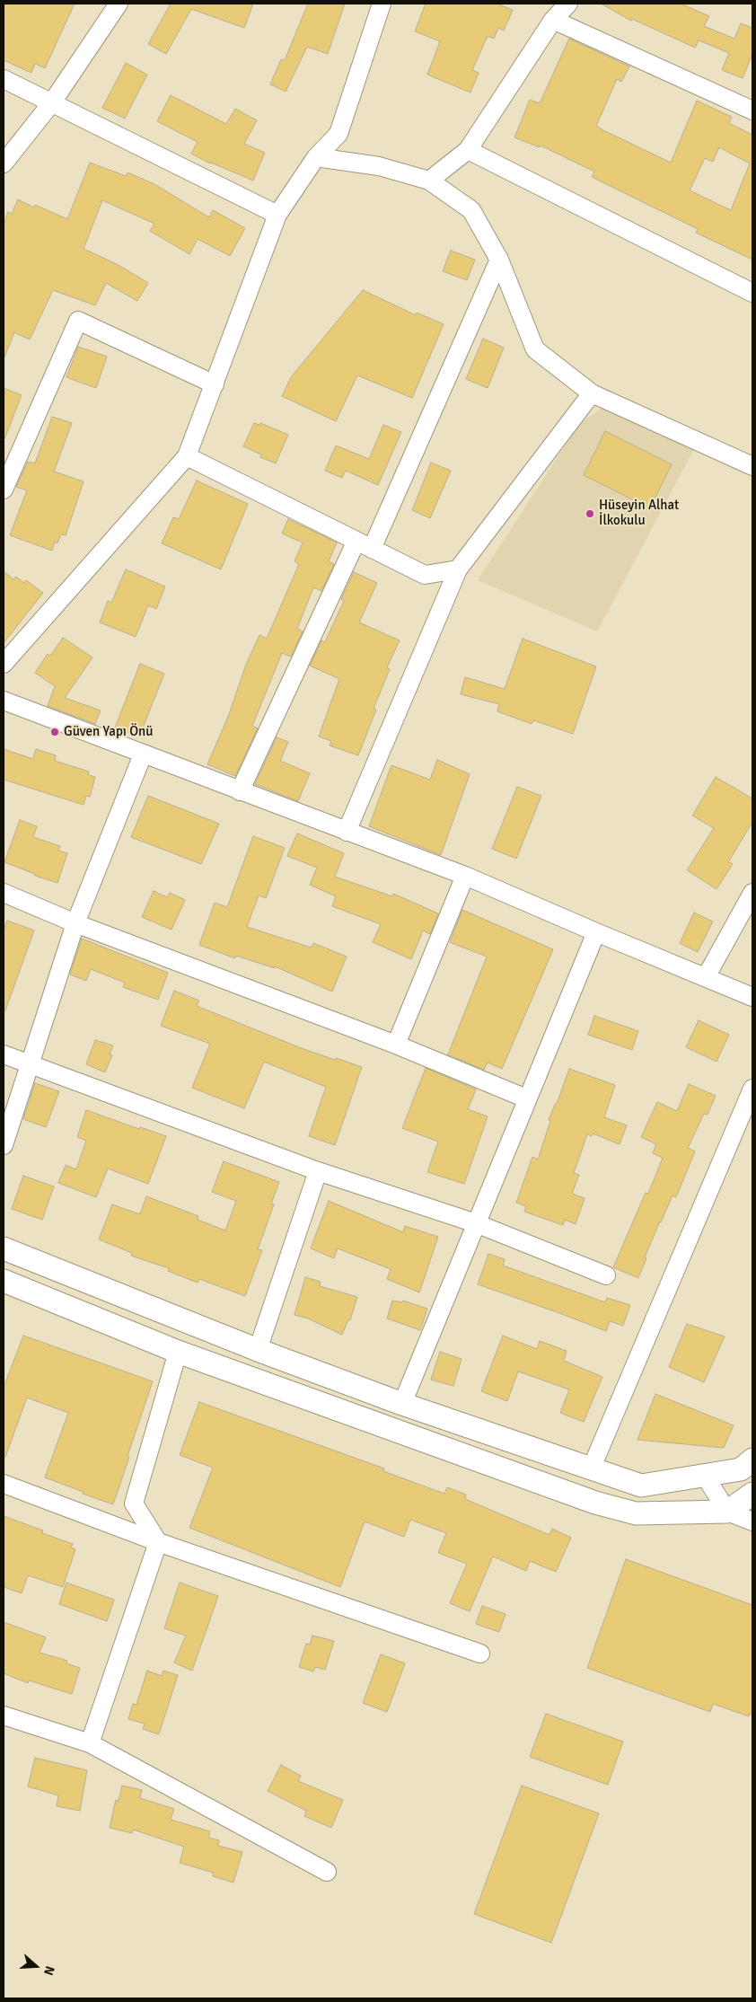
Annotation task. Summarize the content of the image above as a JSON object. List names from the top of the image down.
{
  "places": ["Hüseyin Alhat İlkokulu", "Güven Yapı Önü"],
  "north": "right"
}
